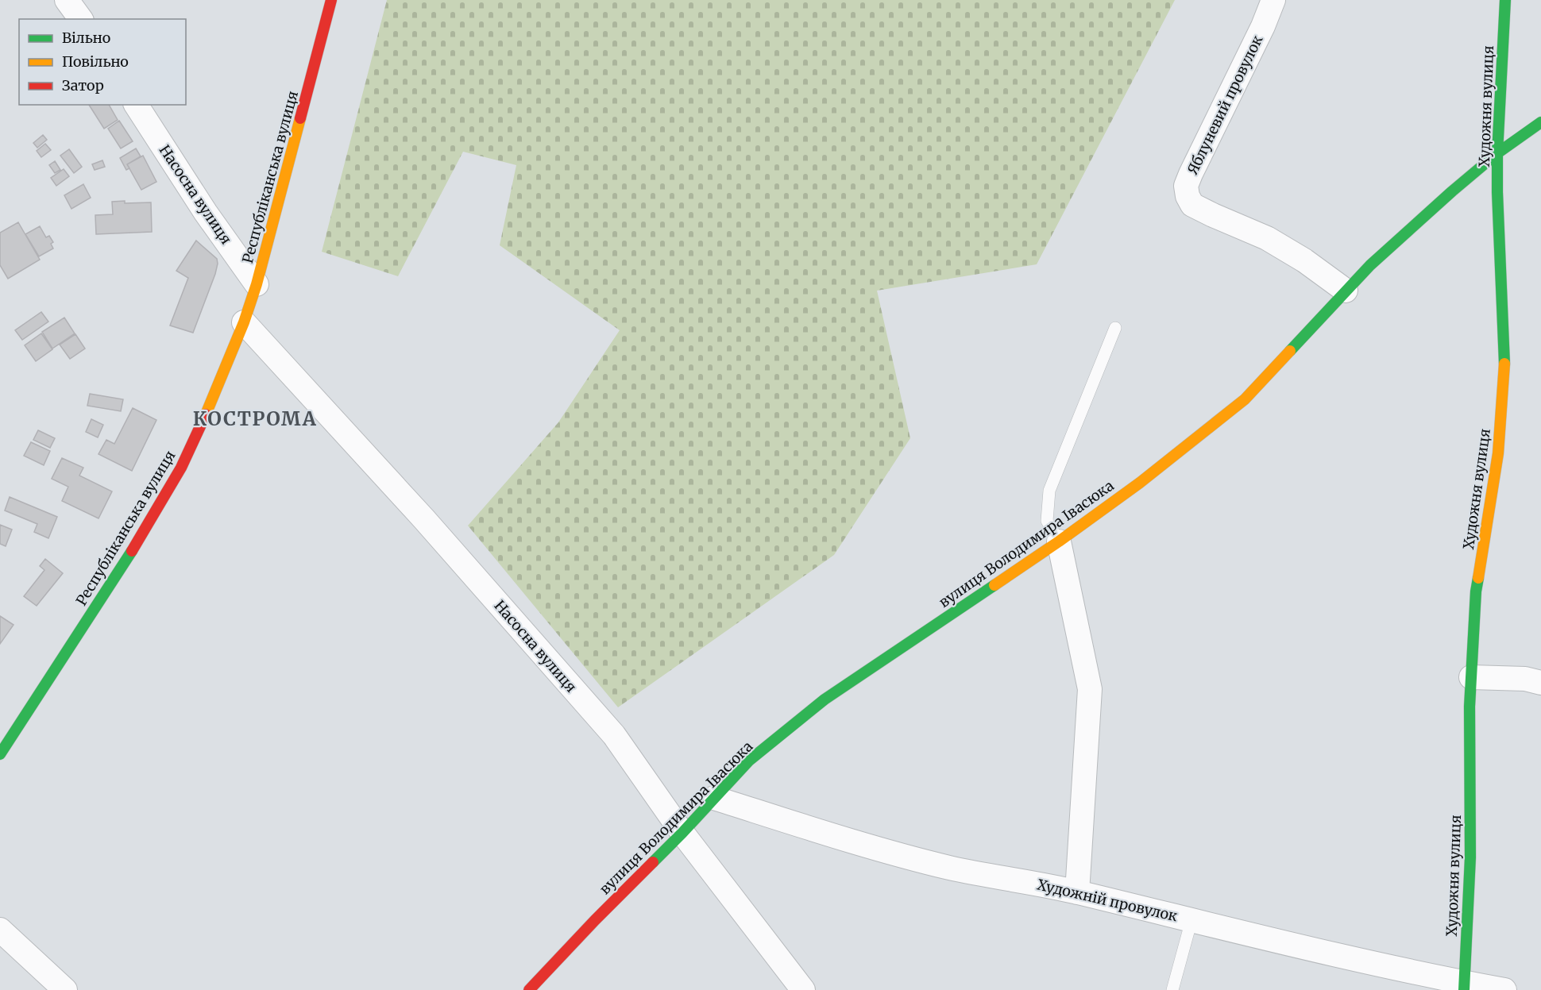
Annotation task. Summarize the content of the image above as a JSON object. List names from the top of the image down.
{
  "streets": {
    "street": [
      "Яблуневий провулок",
      "Художня вулиця",
      "Республіканська вулиця",
      "Насосна вулиця",
      "вулиця Володимира Івасюка",
      "Художній провулок"
    ]
  },
  "crossings": [
    ["Яблуневий провулок", "вулиця Володимира Івасюка"],
    ["Художня вулиця", "вулиця Володимира Івасюка"],
    ["Художня вулиця", "Художній провулок"],
    ["Республіканська вулиця", "Насосна вулиця"],
    ["Насосна вулиця", "вулиця Володимира Івасюка"],
    ["вулиця Володимира Івасюка", "Художній провулок"]
  ],
  "districts": ["КОСТРОМА"],
  "legend": ["Вільно", "Повільно", "Затор"]
}
